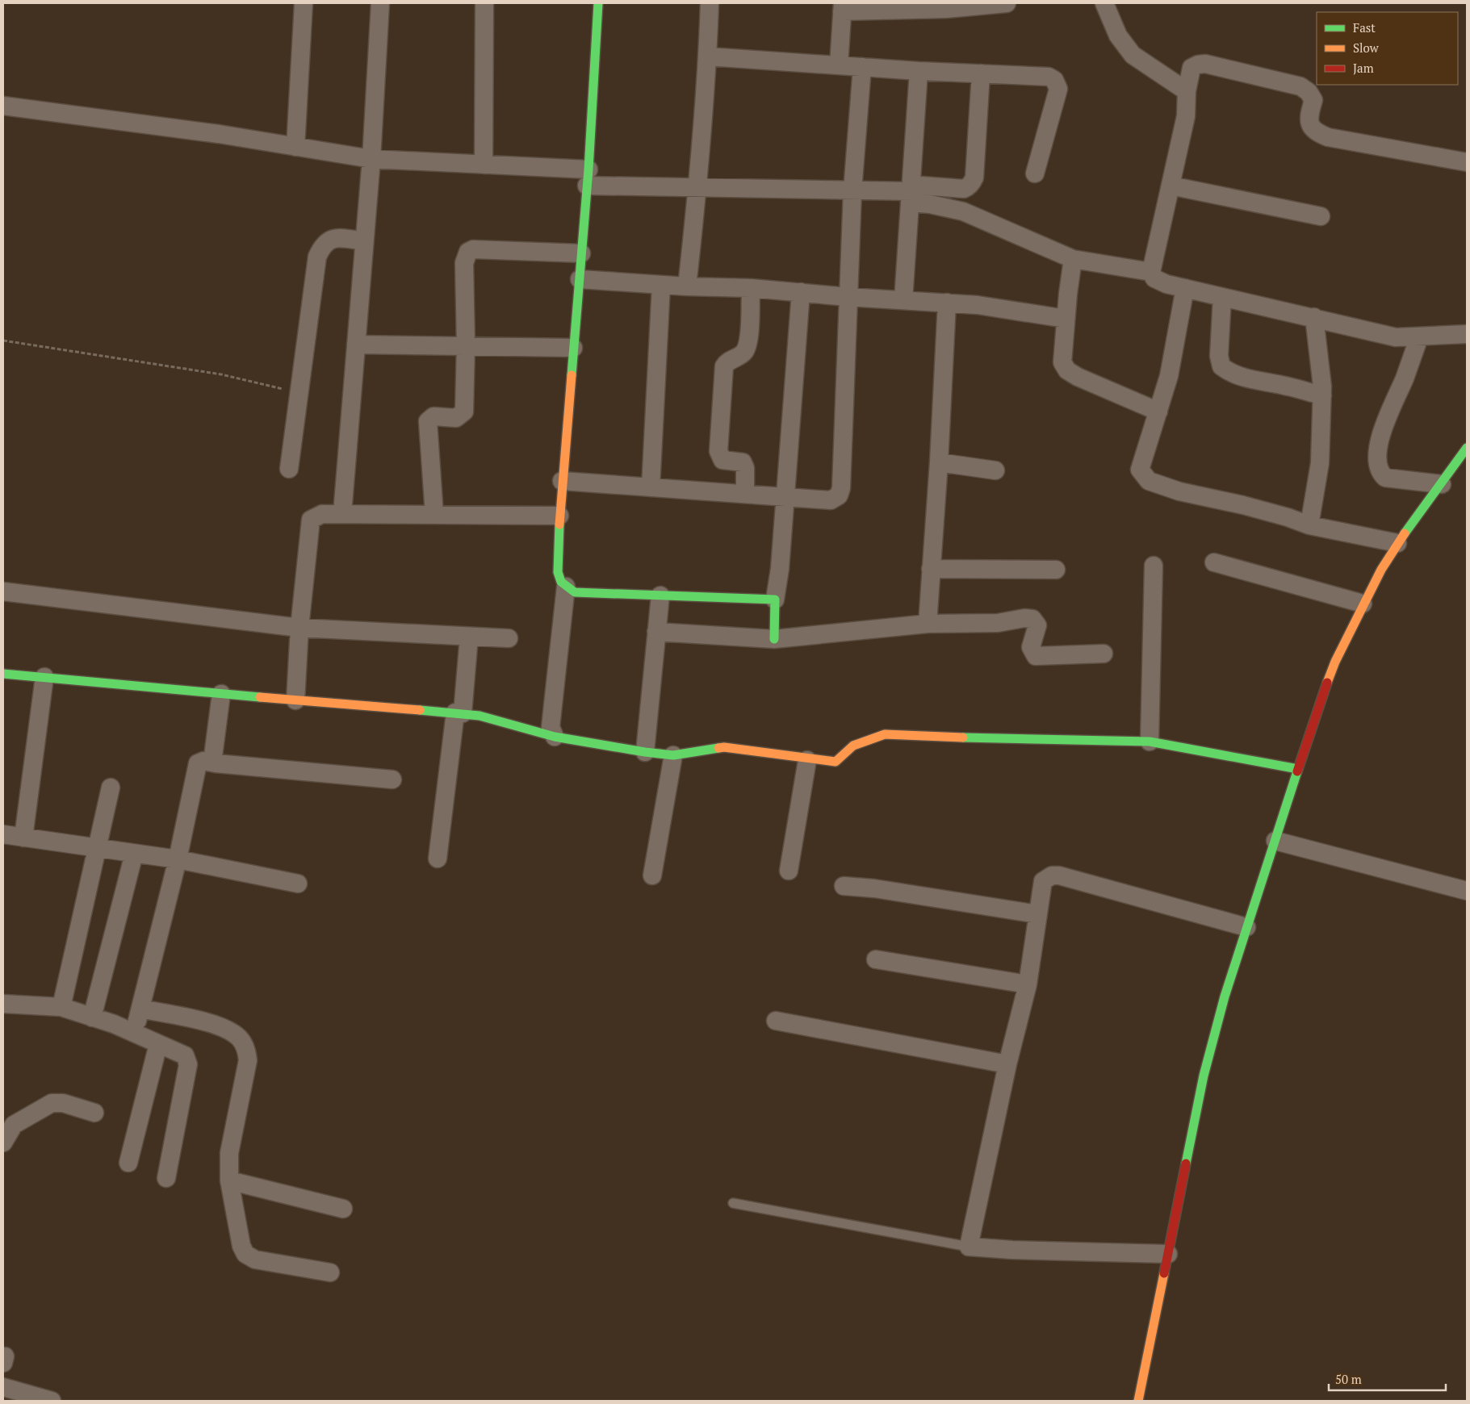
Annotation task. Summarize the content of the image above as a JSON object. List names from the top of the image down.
{
  "legend": ["Fast", "Slow", "Jam"],
  "scale_bar": "50 m"
}
